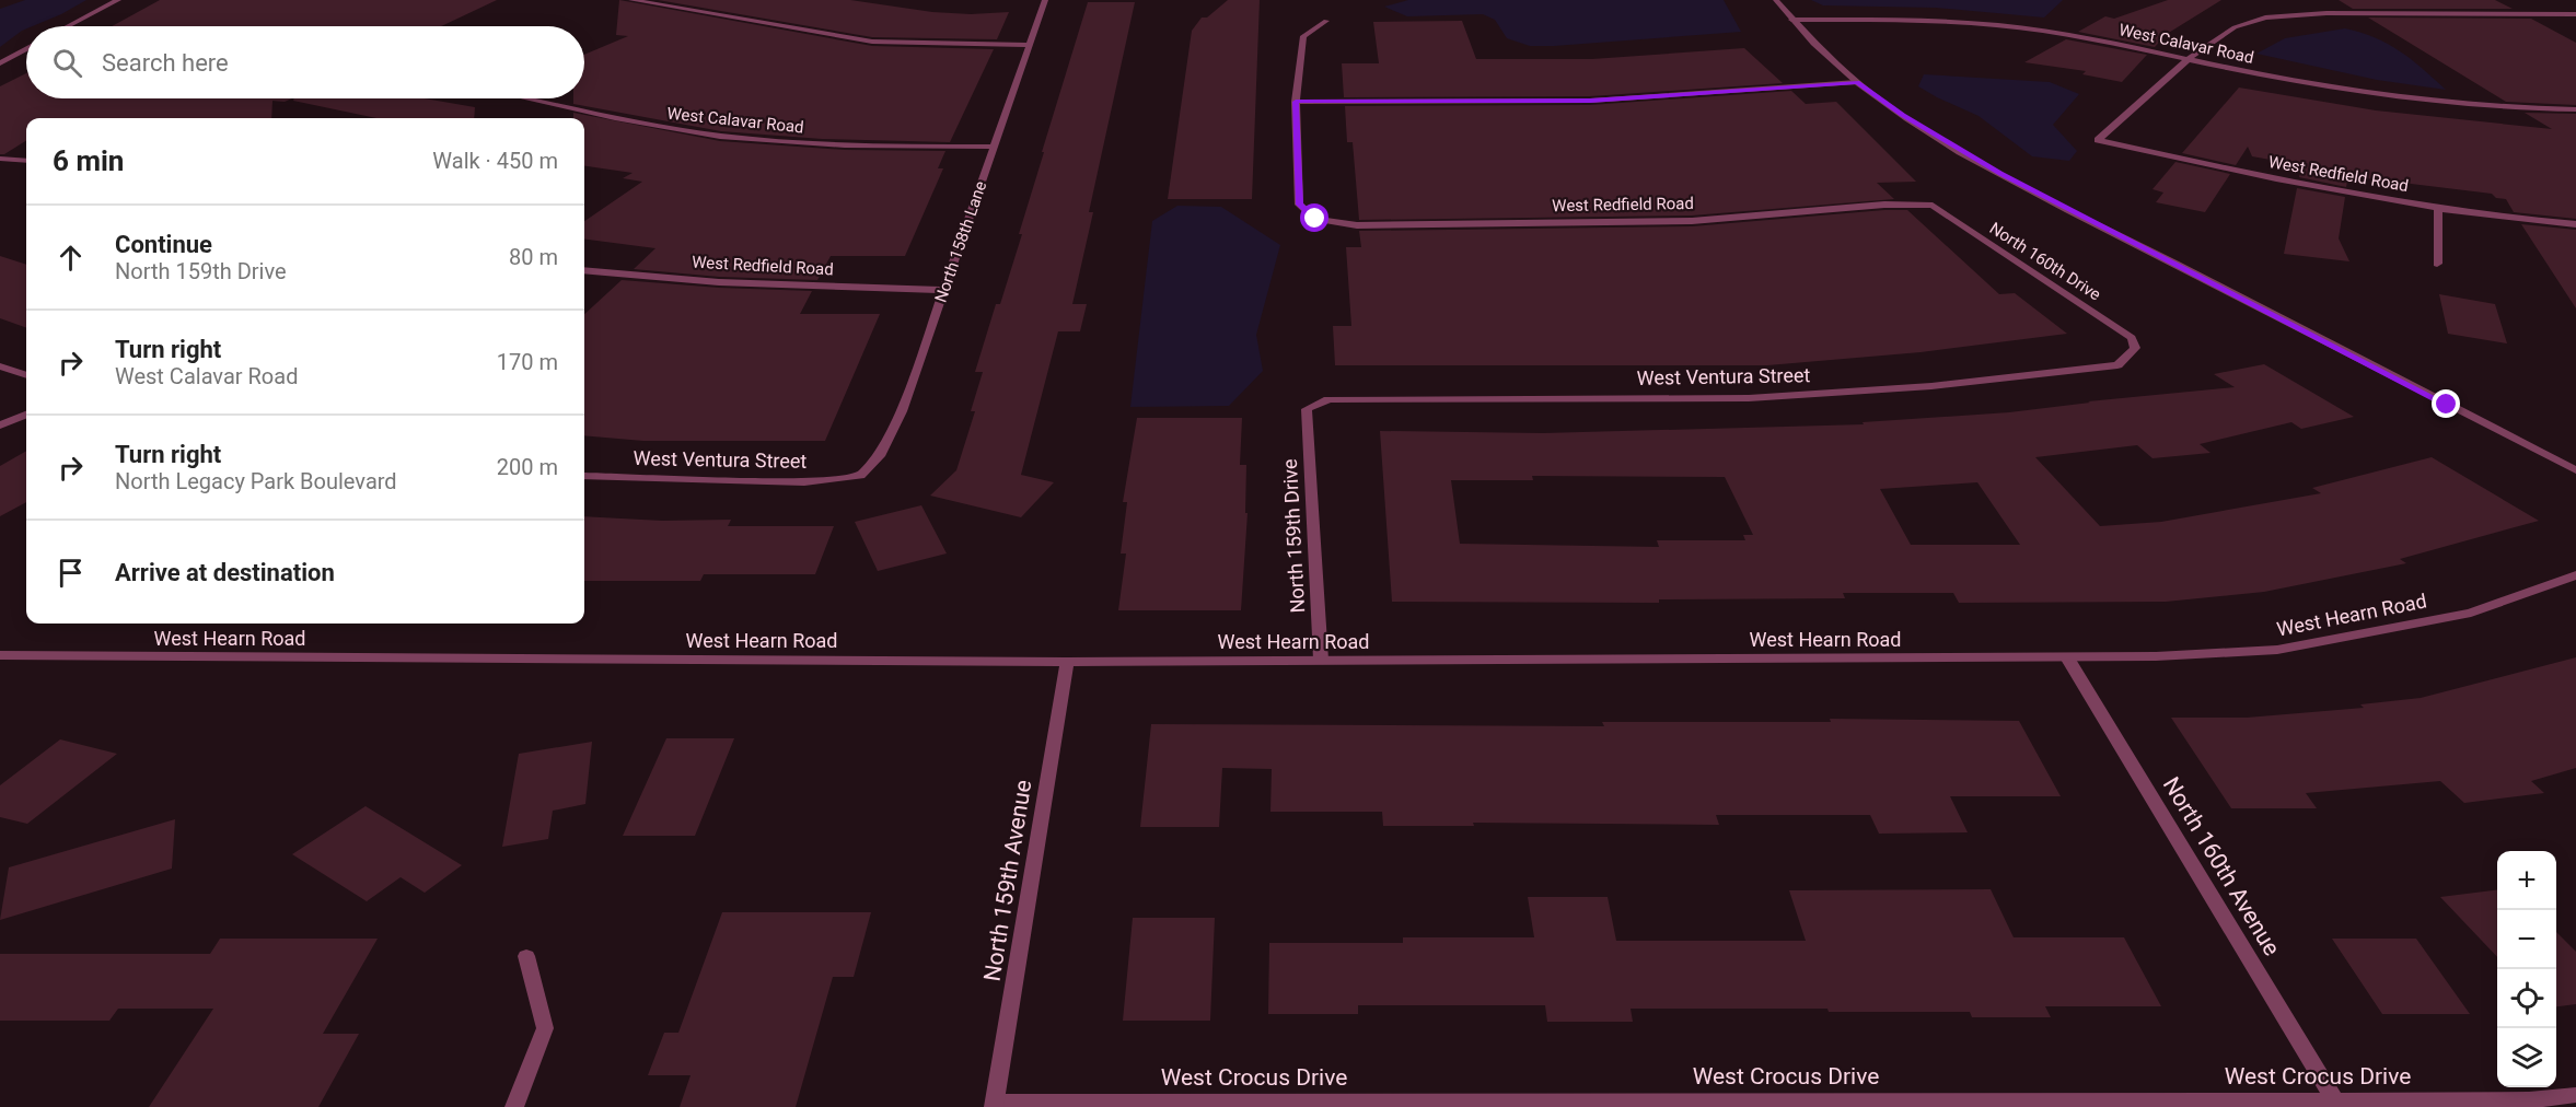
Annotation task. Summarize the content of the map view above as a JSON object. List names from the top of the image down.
{
  "streets": {
    "street": [
      "West Calavar Road",
      "West Redfield Road",
      "North 158th Lane",
      "North 160th Drive",
      "West Ventura Street",
      "North 159th Drive",
      "West Hearn Road",
      "North 160th Avenue",
      "North 159th Avenue",
      "West Crocus Drive"
    ]
  },
  "crossings": [
    ["West Calavar Road", "West Redfield Road"],
    ["West Calavar Road", "North 158th Lane"],
    ["West Redfield Road", "North 158th Lane"],
    ["West Redfield Road", "North 160th Drive"],
    ["North 158th Lane", "West Ventura Street"],
    ["North 160th Drive", "West Ventura Street"],
    ["West Ventura Street", "North 159th Drive"],
    ["North 159th Drive", "West Hearn Road"],
    ["West Hearn Road", "North 160th Avenue"],
    ["West Hearn Road", "North 159th Avenue"],
    ["North 160th Avenue", "West Crocus Drive"],
    ["North 159th Avenue", "West Crocus Drive"]
  ],
  "page": {
    "search": "Search here",
    "heading": ["6 min", "Walk · 450 m"],
    "list": [
      ["Continue", "North 159th Drive", "80 m"],
      ["Turn right", "West Calavar Road", "170 m"],
      ["Turn right", "North Legacy Park Boulevard", "200 m"],
      "Arrive at destination"
    ],
    "map_buttons": ["+", "−"]
  }
}
